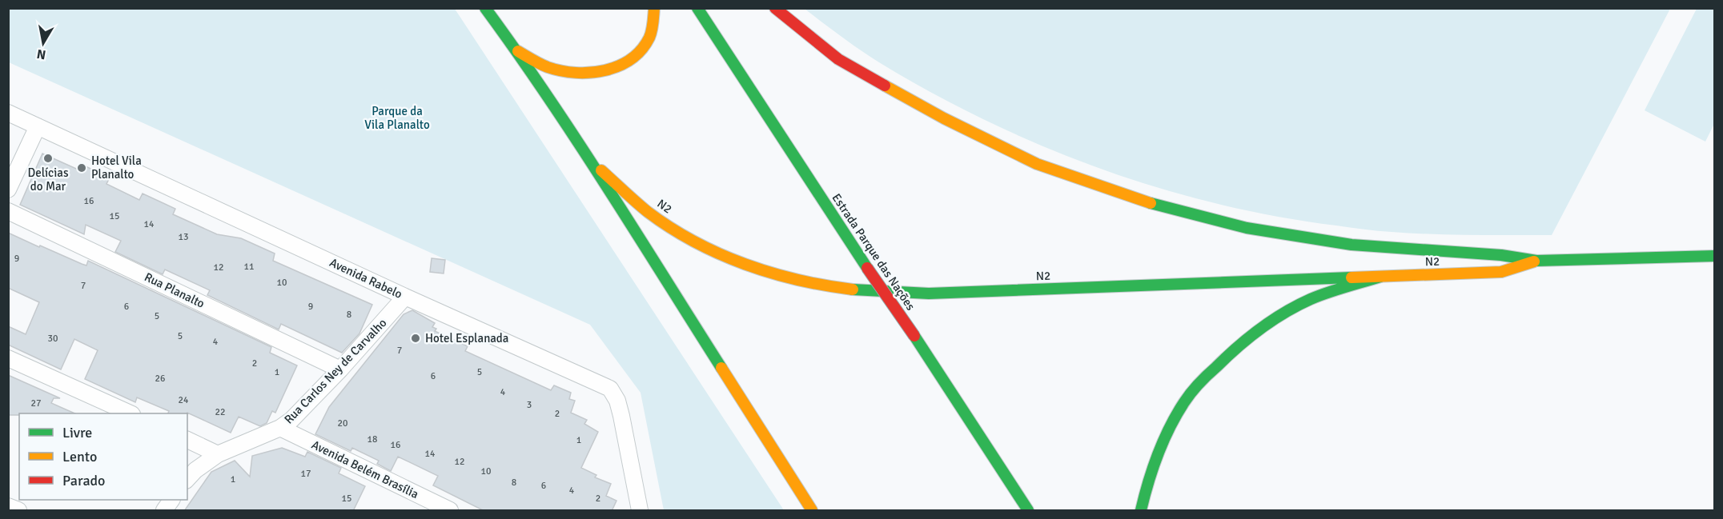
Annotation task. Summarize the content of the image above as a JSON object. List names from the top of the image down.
{
  "streets": {
    "main road": ["N2", "Estrada Parque das Nações"],
    "street": [
      "Avenida Rabelo",
      "Rua Planalto",
      "Rua Carlos Ney de Carvalho",
      "Avenida Belém Brasília"
    ]
  },
  "crossings": [
    ["Avenida Rabelo", "Rua Carlos Ney de Carvalho"],
    ["Rua Planalto", "Rua Carlos Ney de Carvalho"],
    ["Rua Carlos Ney de Carvalho", "Avenida Belém Brasília"]
  ],
  "parks": ["Parque da Vila Planalto"],
  "places": ["Delícias do Mar", "Hotel Vila Planalto", "Hotel Esplanada"],
  "house_numbers": [
    "16",
    "15",
    "14",
    "13",
    "9",
    "11",
    "12",
    "10",
    "7",
    "6",
    "9",
    "8",
    "5",
    "5",
    "30",
    "4",
    "7",
    "2",
    "1",
    "5",
    "6",
    "26",
    "4",
    "24",
    "27",
    "3",
    "22",
    "2",
    "20",
    "18",
    "1",
    "16",
    "14",
    "12",
    "10",
    "17",
    "1",
    "8",
    "6",
    "4",
    "15",
    "2"
  ],
  "legend": ["Livre", "Lento", "Parado"],
  "north": "bottom"
}
